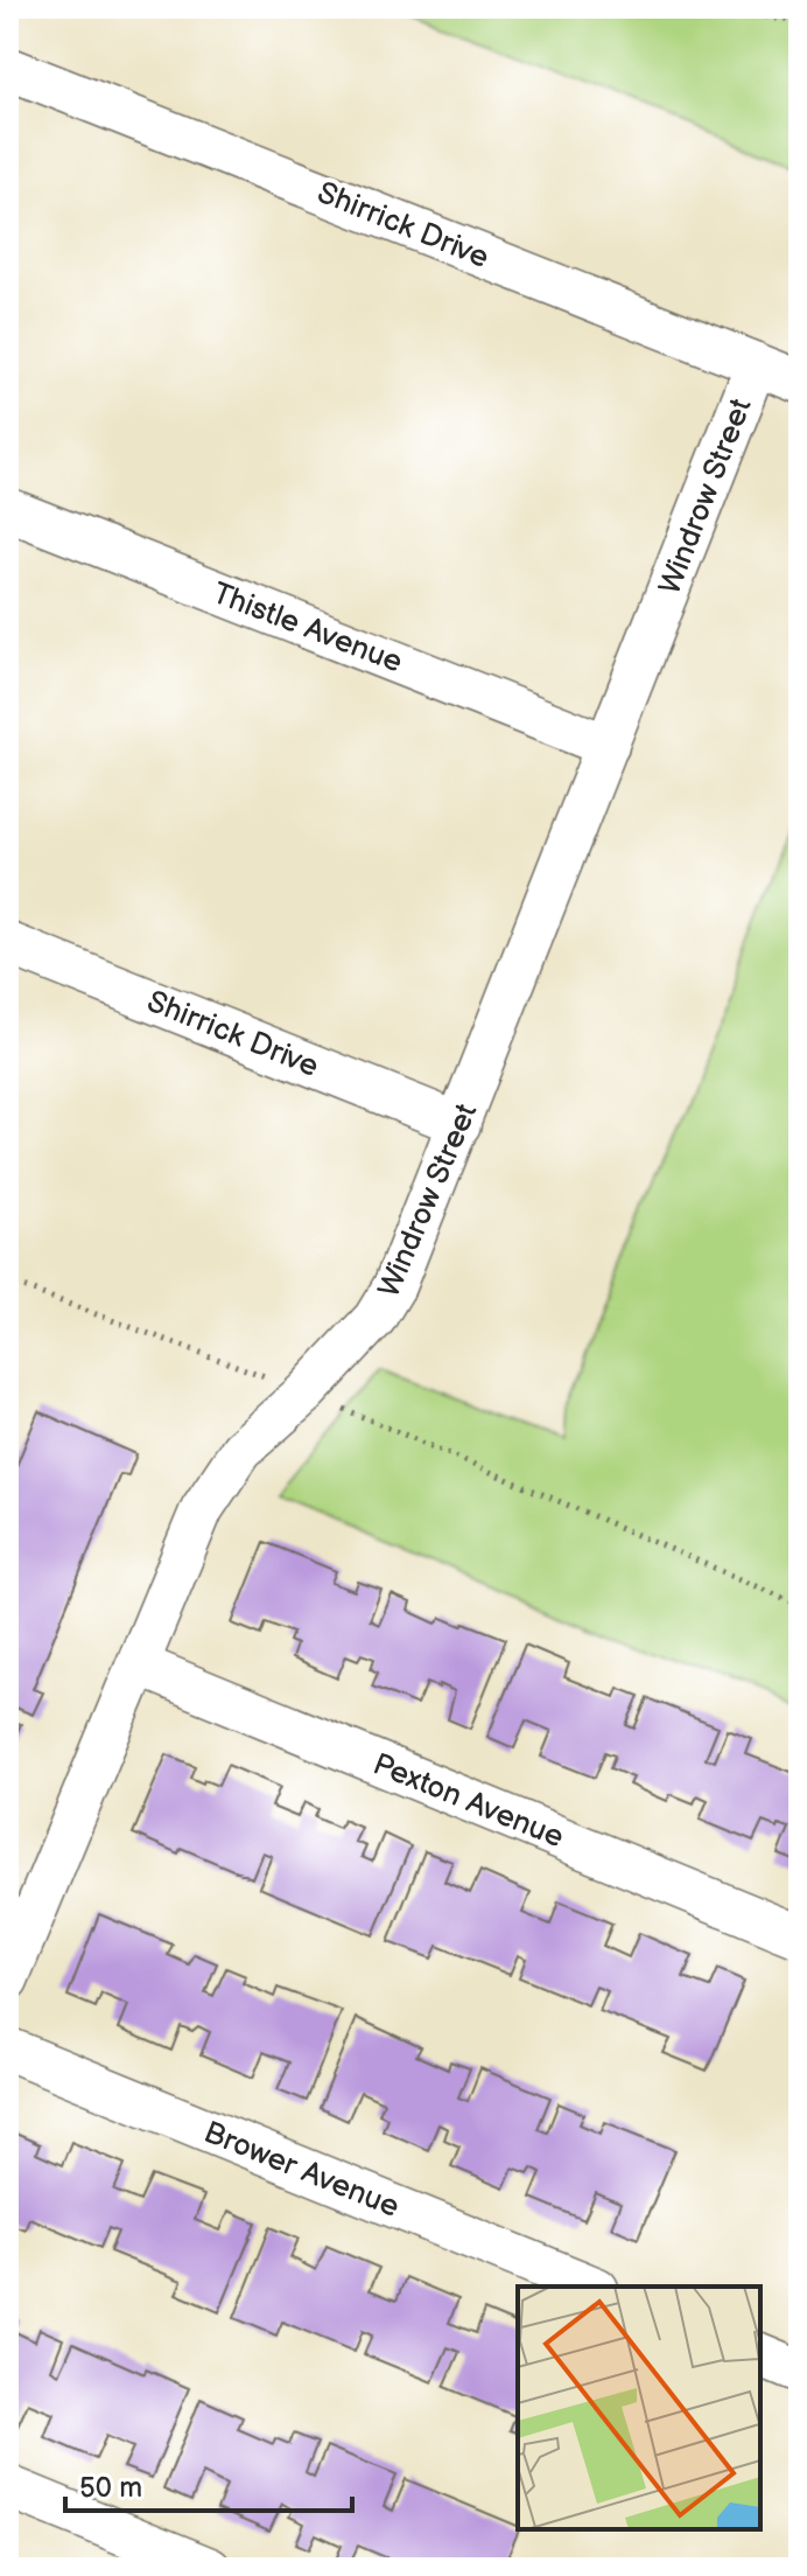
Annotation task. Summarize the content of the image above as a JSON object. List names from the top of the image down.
{
  "streets": {
    "street": [
      "Shirrick Drive",
      "Windrow Street",
      "Thistle Avenue",
      "Pexton Avenue",
      "Brower Avenue"
    ]
  },
  "crossings": [
    ["Shirrick Drive", "Windrow Street"],
    ["Windrow Street", "Thistle Avenue"],
    ["Windrow Street", "Pexton Avenue"]
  ],
  "scale_bar": "50 m"
}
